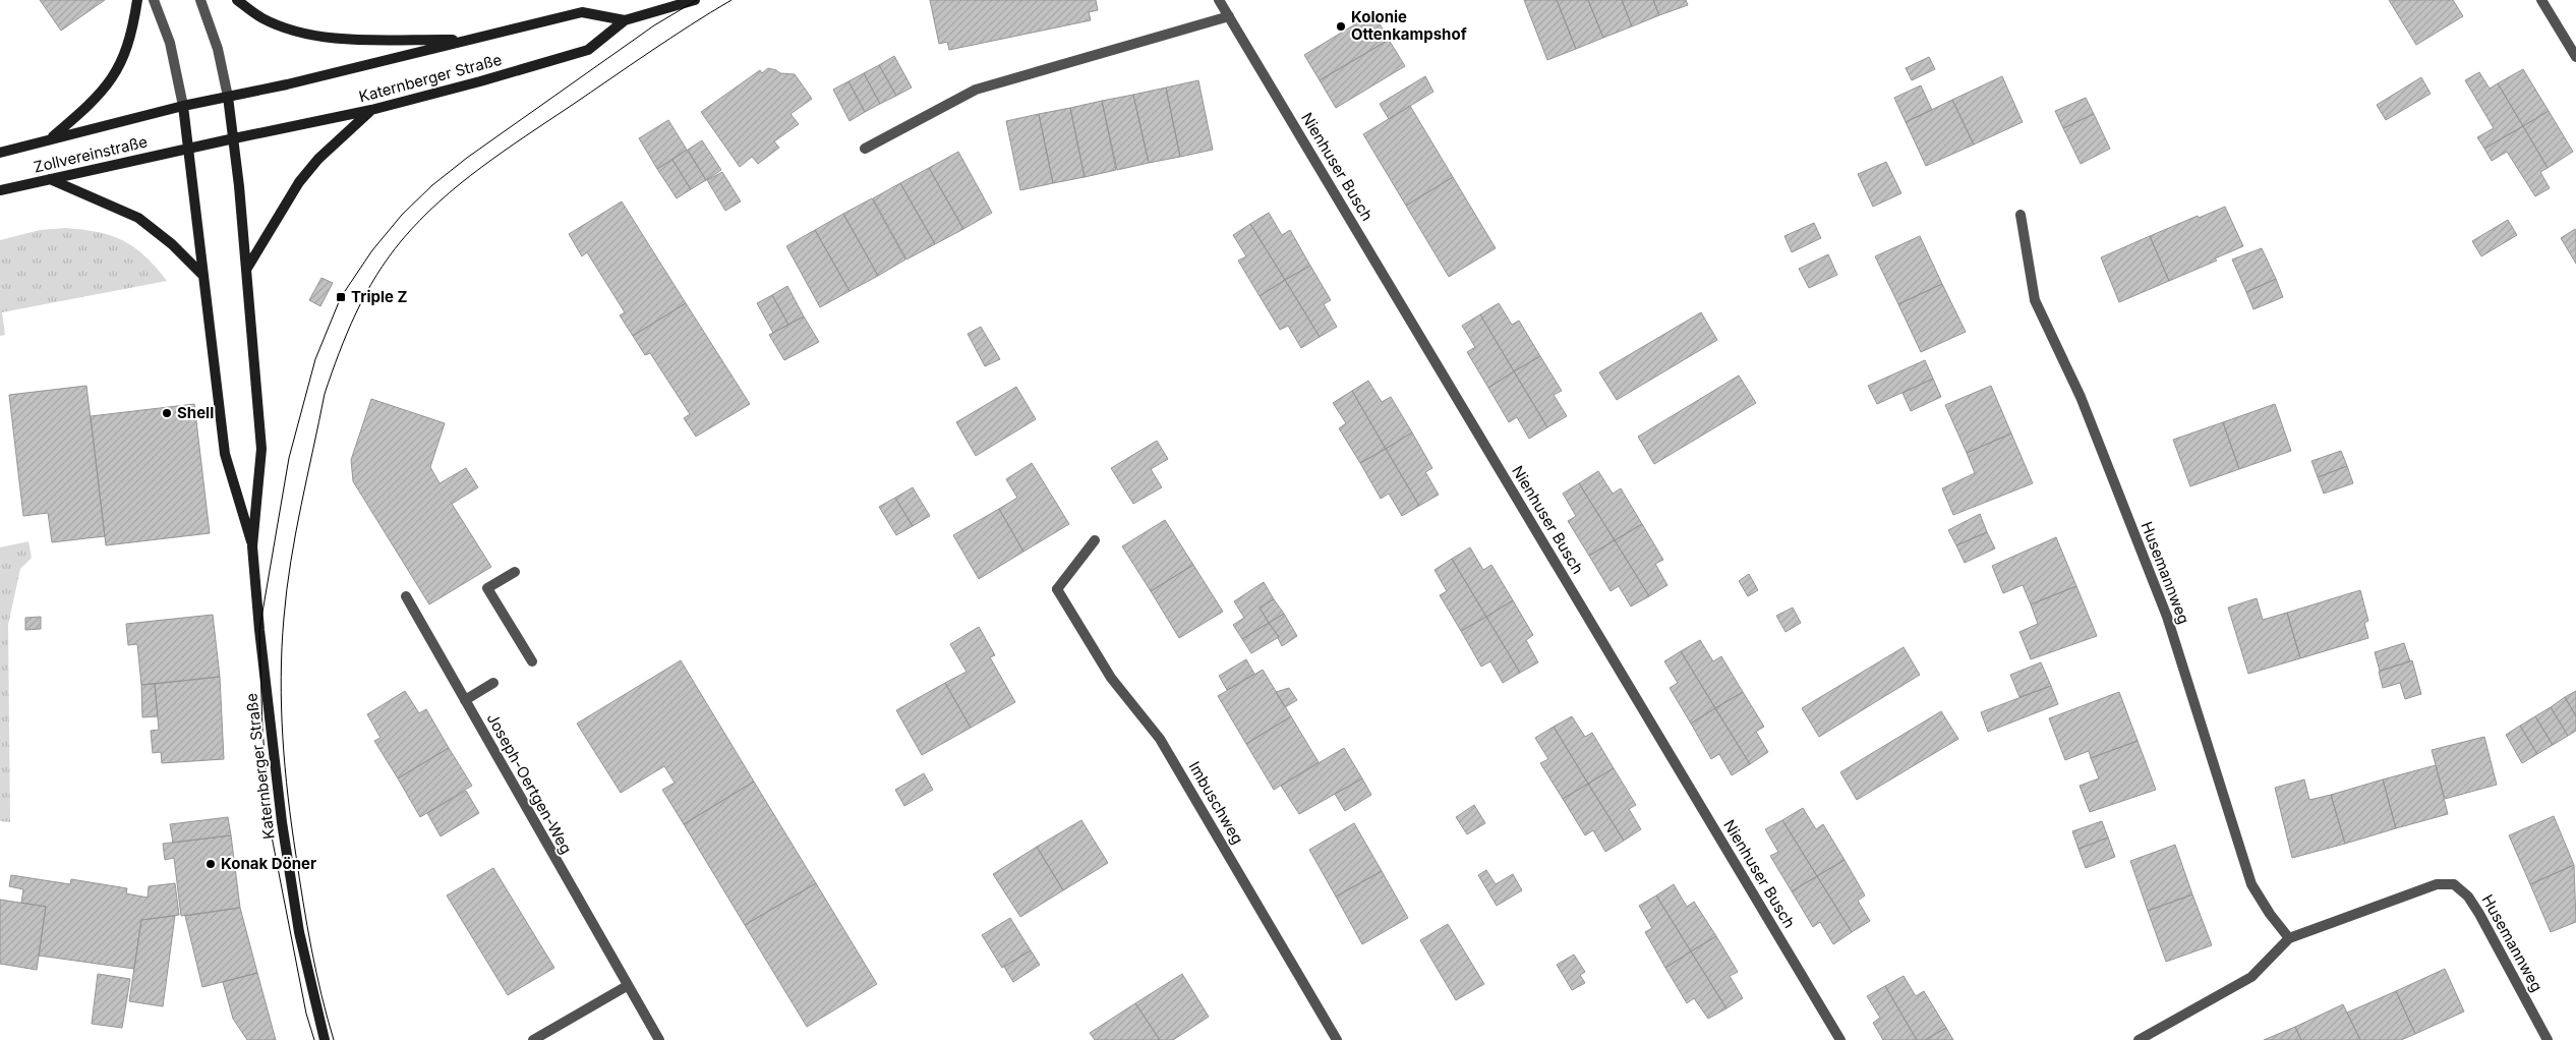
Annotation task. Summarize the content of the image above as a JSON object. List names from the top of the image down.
{
  "streets": {
    "main road": ["Katernberger Straße", "Zollvereinstraße"],
    "street": [
      "Nienhuser Busch",
      "Husemannweg",
      "Joseph-Oertgen-Weg",
      "Imbuschweg"
    ]
  },
  "crossings": [
    ["Katernberger Straße", "Zollvereinstraße"]
  ],
  "places": {
    "other": ["Kolonie Ottenkampshof", "Shell", "Konak Döner"],
    "transit": ["Triple Z"]
  }
}
